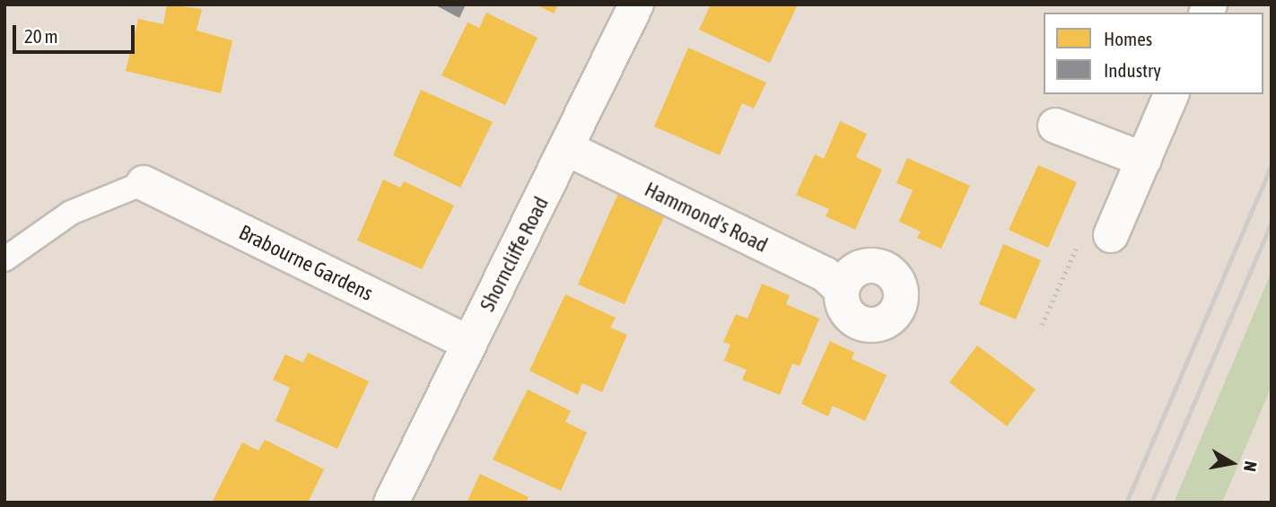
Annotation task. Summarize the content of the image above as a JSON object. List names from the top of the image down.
{
  "streets": {
    "street": ["Hammond's Road", "Shorncliffe Road", "Brabourne Gardens"]
  },
  "crossings": [
    ["Hammond's Road", "Shorncliffe Road"],
    ["Shorncliffe Road", "Brabourne Gardens"]
  ],
  "legend": ["Homes", "Industry"],
  "scale_bar": "20 m",
  "north": "right"
}
